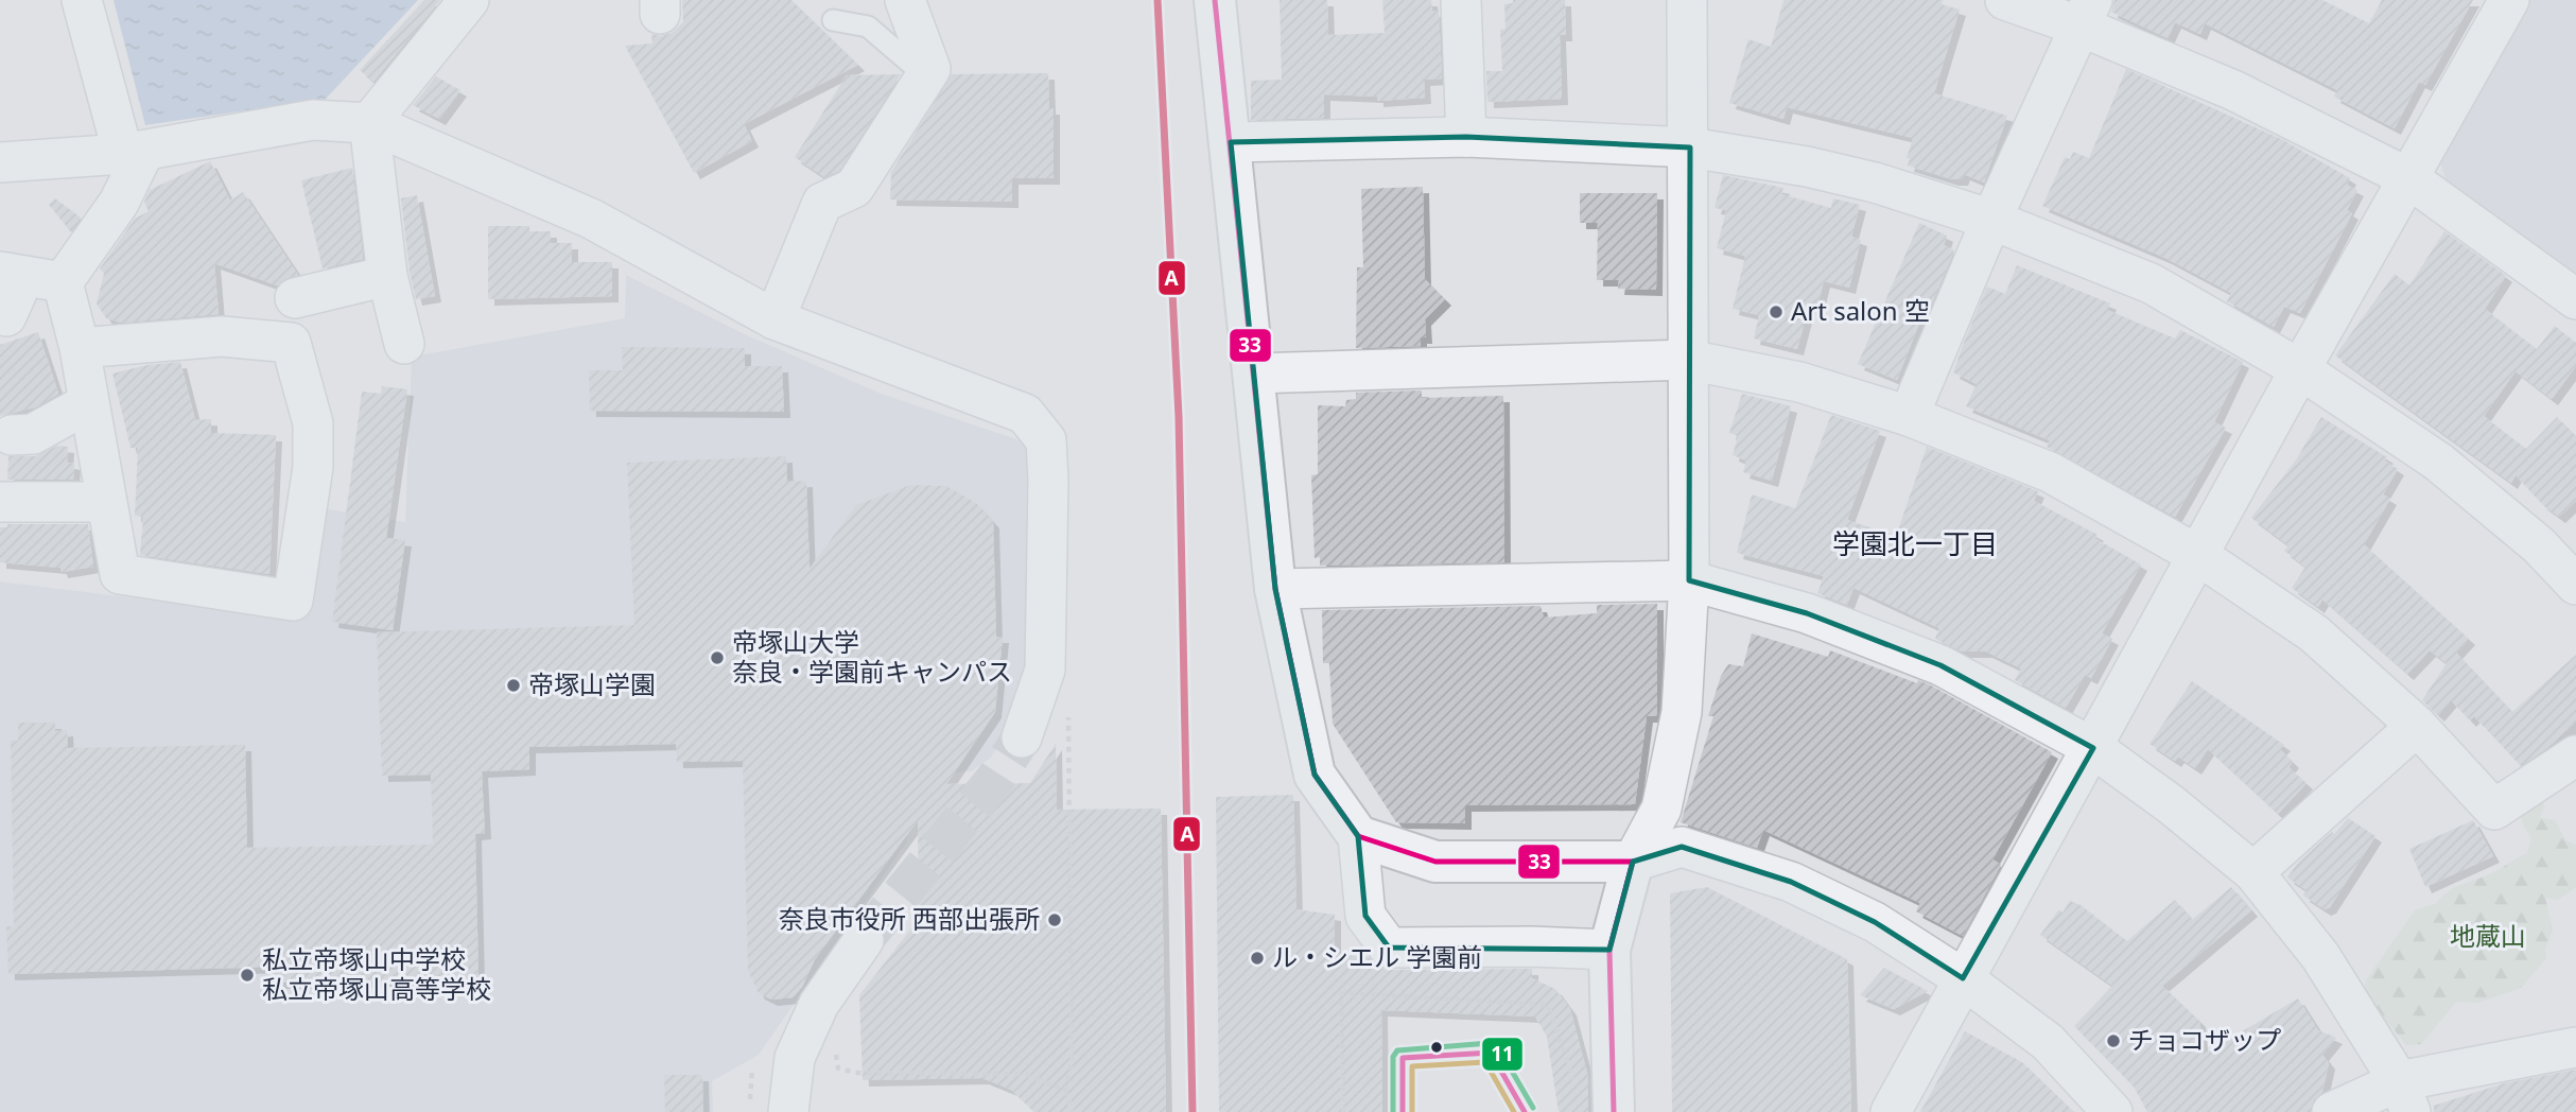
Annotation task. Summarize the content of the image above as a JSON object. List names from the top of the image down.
{
  "districts": ["学園北一丁目"],
  "parks": ["地蔵山"],
  "places": [
    "Art salon 空",
    "帝塚山大学 奈良・学園前キャンパス",
    "帝塚山学園",
    "奈良市役所 西部出張所",
    "ル・シエル 学園前",
    "私立帝塚山中学校 私立帝塚山高等学校",
    "チョコザップ"
  ],
  "lines": ["transit line A", "transit line 33", "transit line 11"]
}
